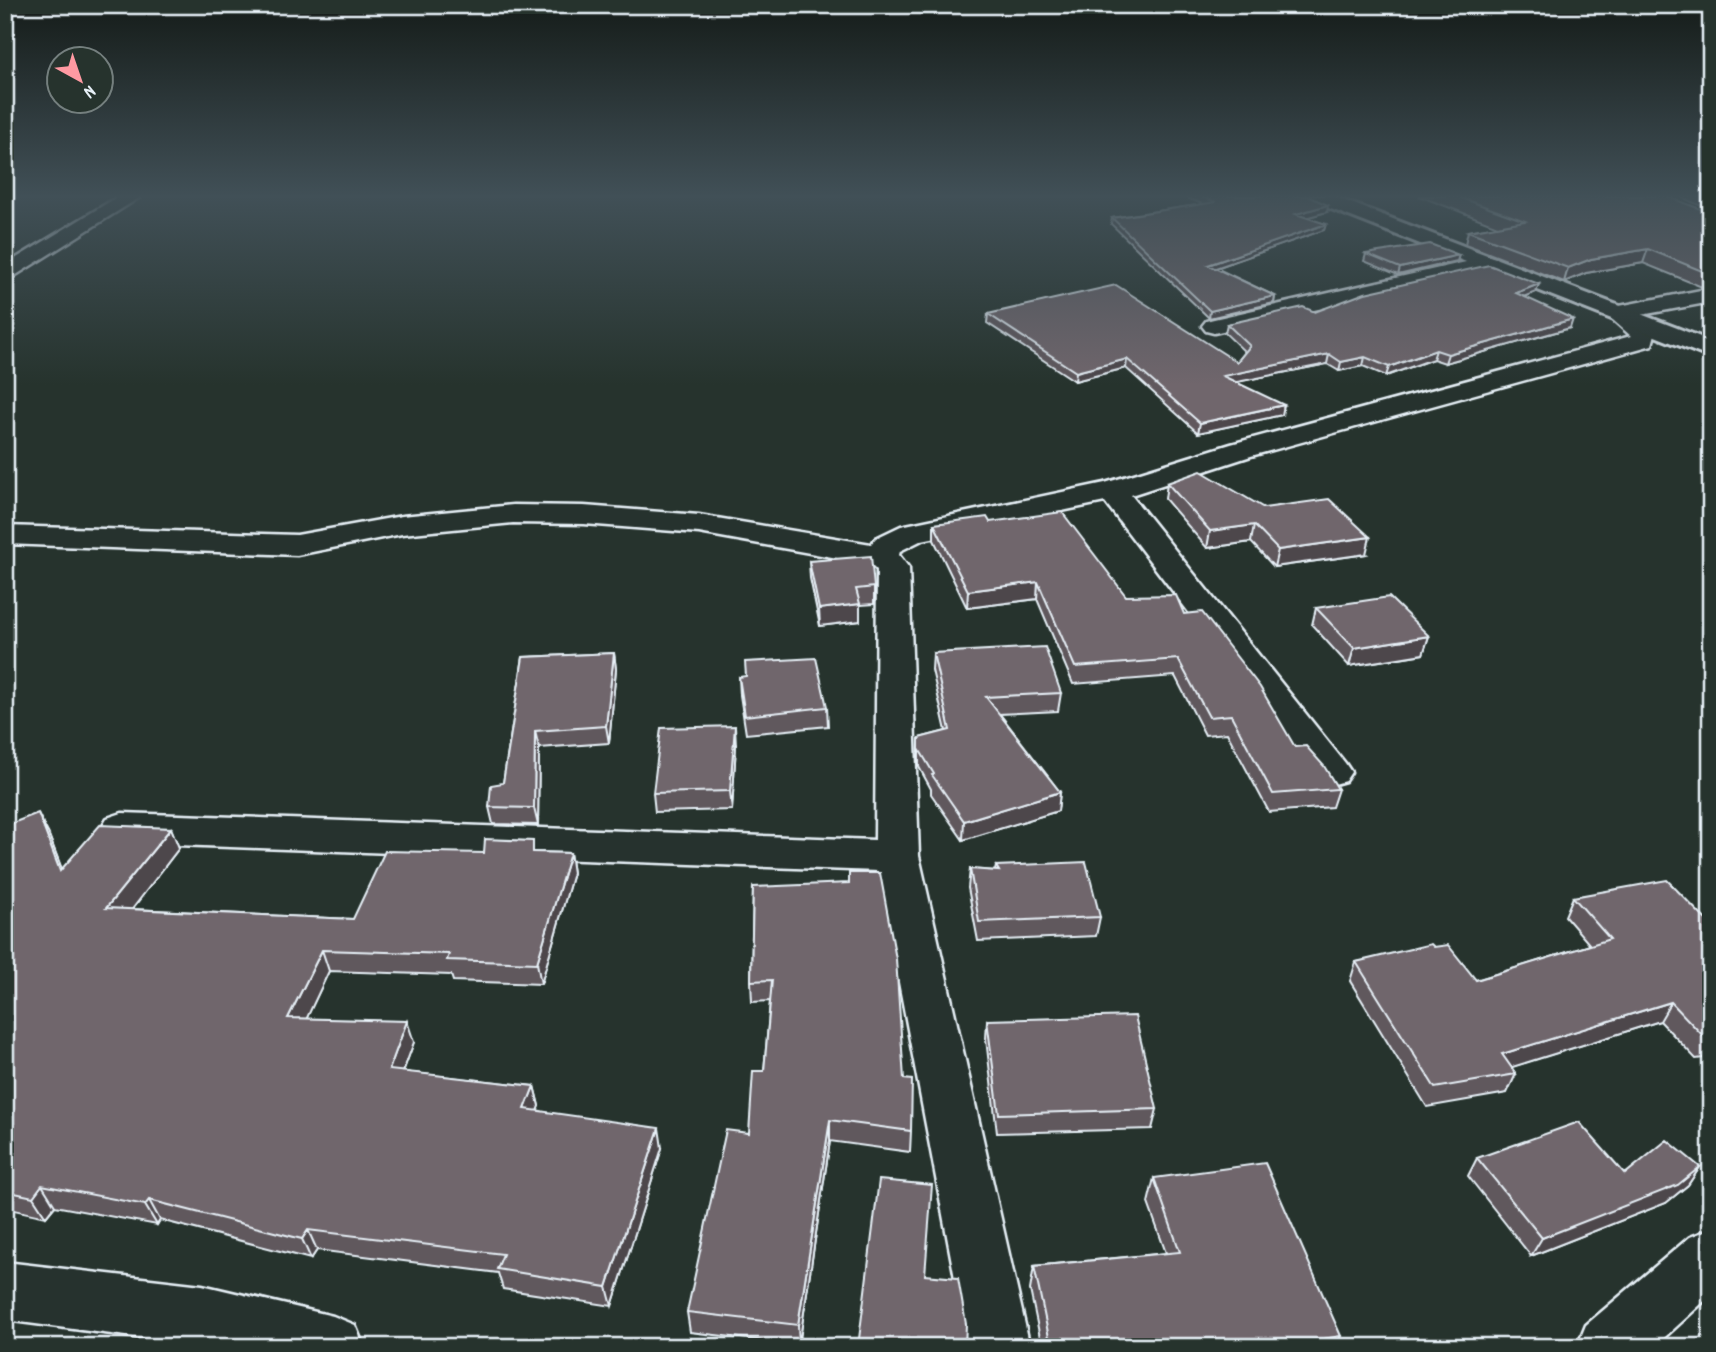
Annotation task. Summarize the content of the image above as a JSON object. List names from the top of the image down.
{
  "north": "bottom right"
}
